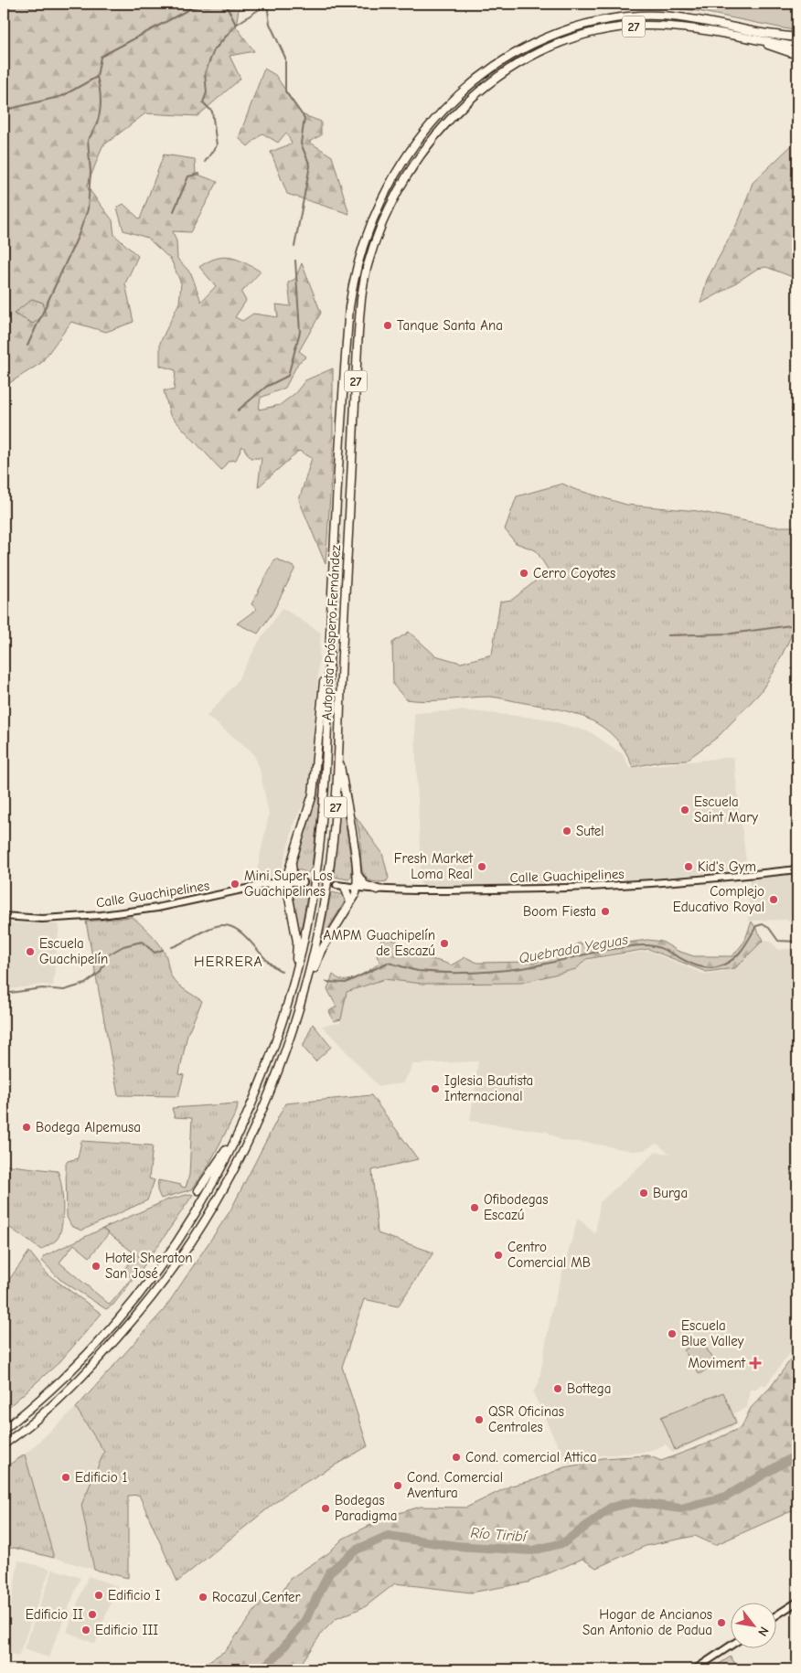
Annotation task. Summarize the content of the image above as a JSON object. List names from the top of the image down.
{
  "streets": {
    "highway": ["27", "Autopista Próspero Fernández"],
    "street": ["Calle Guachipelines"]
  },
  "districts": ["HERRERA"],
  "water": ["Quebrada Yeguas", "Río Tiribí"],
  "places": {
    "other": [
      "Tanque Santa Ana",
      "Cerro Coyotes",
      "Escuela Saint Mary",
      "Sutel",
      "Fresh Market Loma Real",
      "Kid's Gym",
      "Mini Super Los Guachipelines",
      "Complejo Educativo Royal",
      "Boom Fiesta",
      "AMPM Guachipelín de Escazú",
      "Escuela Guachipelín",
      "Iglesia Bautista Internacional",
      "Bodega Alpemusa",
      "Burga",
      "Ofibodegas Escazú",
      "Centro Comercial MB",
      "Hotel Sheraton San José",
      "Escuela Blue Valley",
      "Bottega",
      "QSR Oficinas Centrales",
      "Cond. comercial Attica",
      "Edificio 1",
      "Cond. Comercial Aventura",
      "Bodegas Paradigma",
      "Edificio I",
      "Rocazul Center",
      "Edificio II",
      "Hogar de Ancianos San Antonio de Padua",
      "Edificio III"
    ],
    "health": ["Moviment"]
  },
  "north": "bottom right"
}
